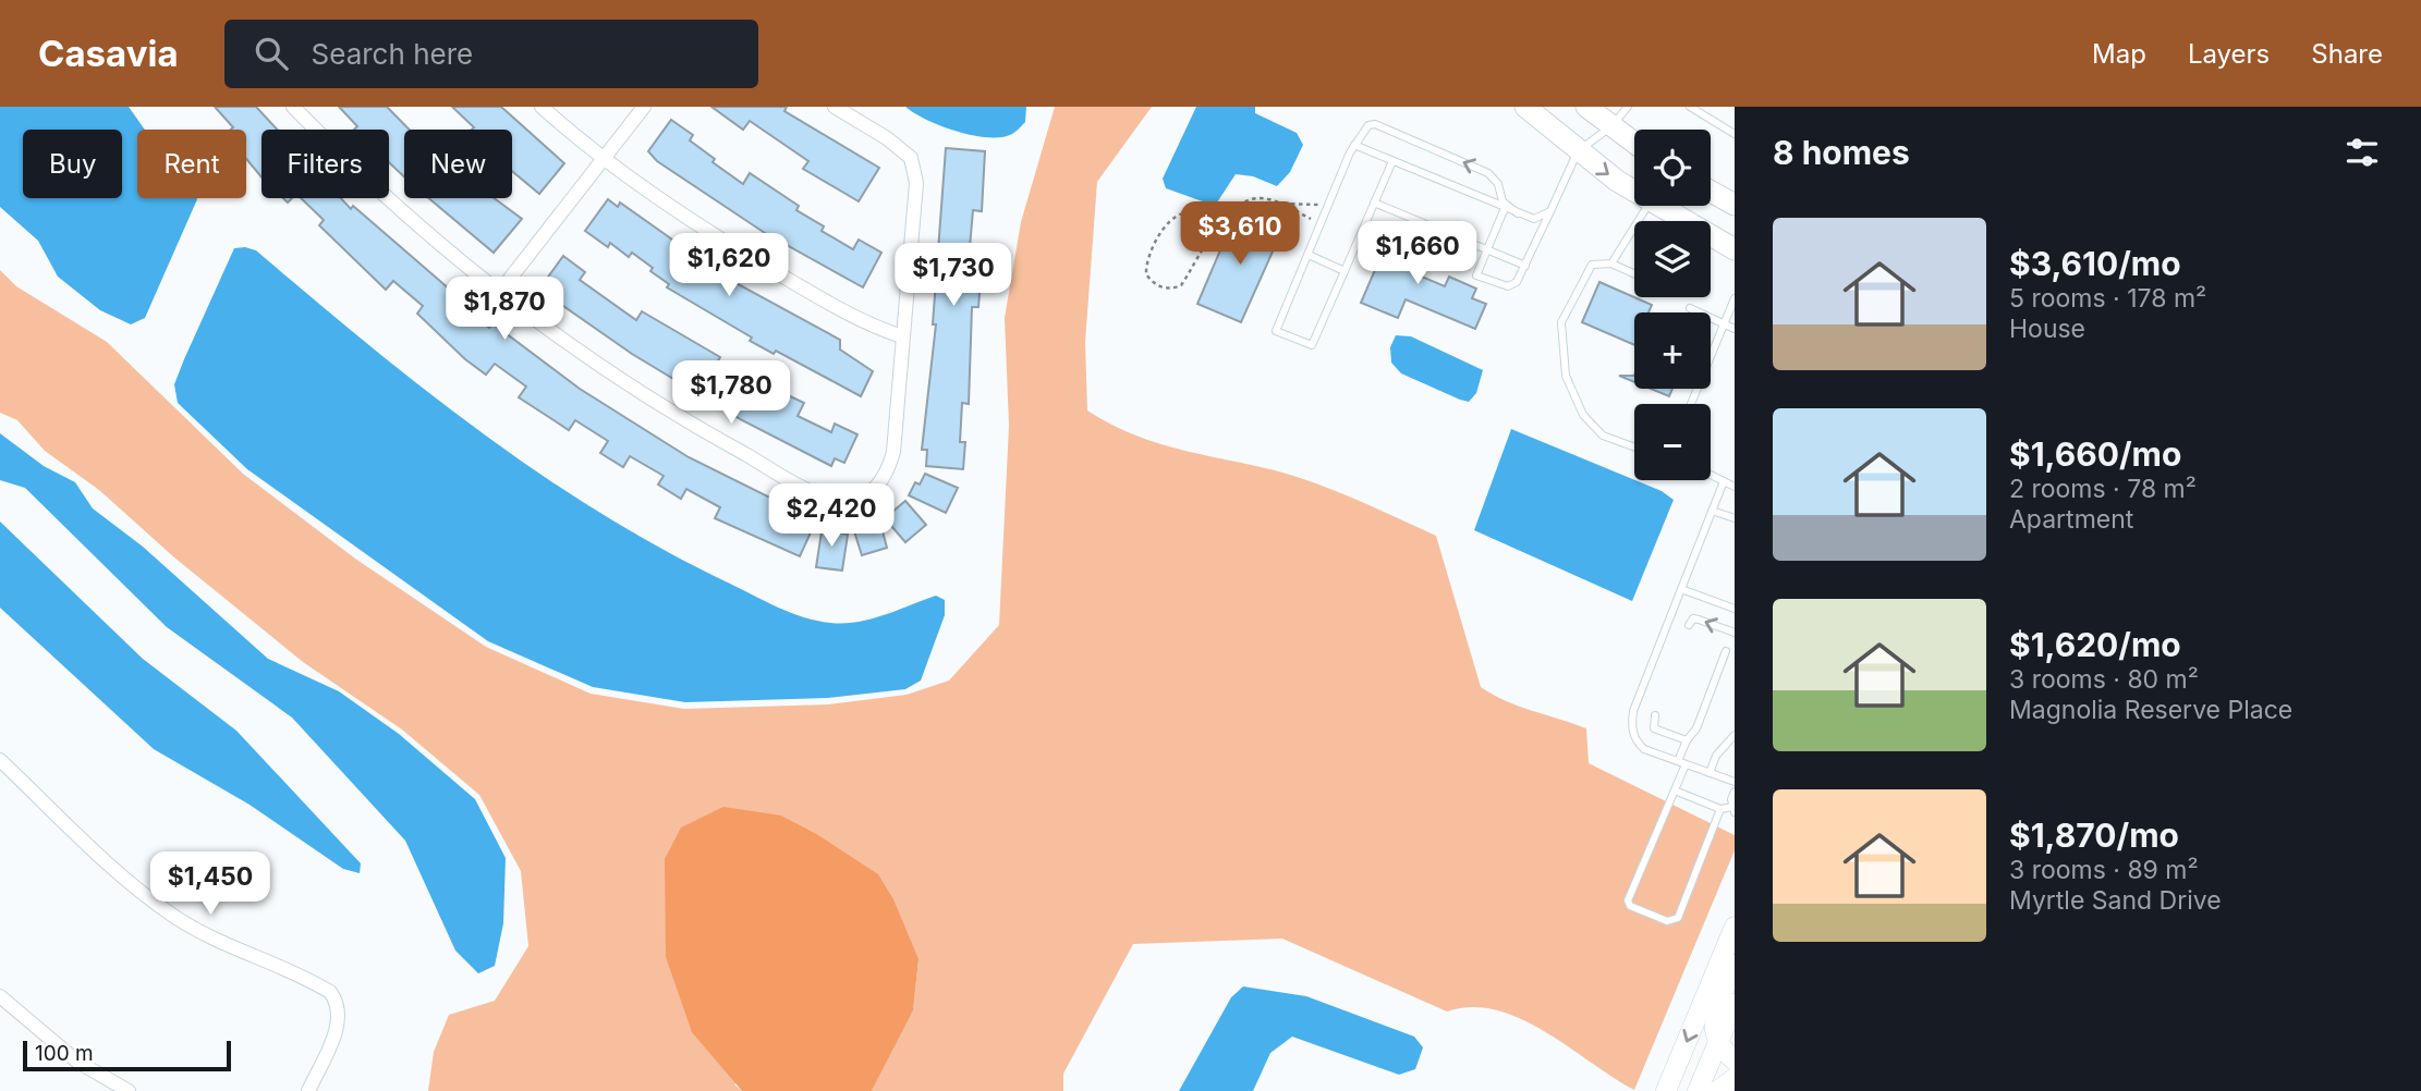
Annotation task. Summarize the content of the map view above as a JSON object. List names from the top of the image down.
{
  "scale_bar": "100 m",
  "page": {
    "header": "Casavia",
    "search": "Search here",
    "nav": ["Map", "Layers", "Share"],
    "heading": "8 homes",
    "map_buttons": ["+", "−"],
    "chip": [
      "Buy",
      "Rent",
      "Filters",
      "New"
    ],
    "list": [
      {
        "name": "$3,610/mo",
        "note": "5 rooms · 178 m² · House"
      },
      {
        "name": "$1,660/mo",
        "note": "2 rooms · 78 m² · Apartment"
      },
      {
        "name": "$1,620/mo",
        "note": "3 rooms · 80 m² · Magnolia Reserve Place"
      },
      {
        "name": "$1,870/mo",
        "note": "3 rooms · 89 m² · Myrtle Sand Drive"
      }
    ],
    "price": [
      "$3,610",
      "$1,660",
      "$1,620",
      "$1,730",
      "$1,870",
      "$1,780",
      "$2,420",
      "$1,450"
    ],
    "scale": "100 m"
  }
}
